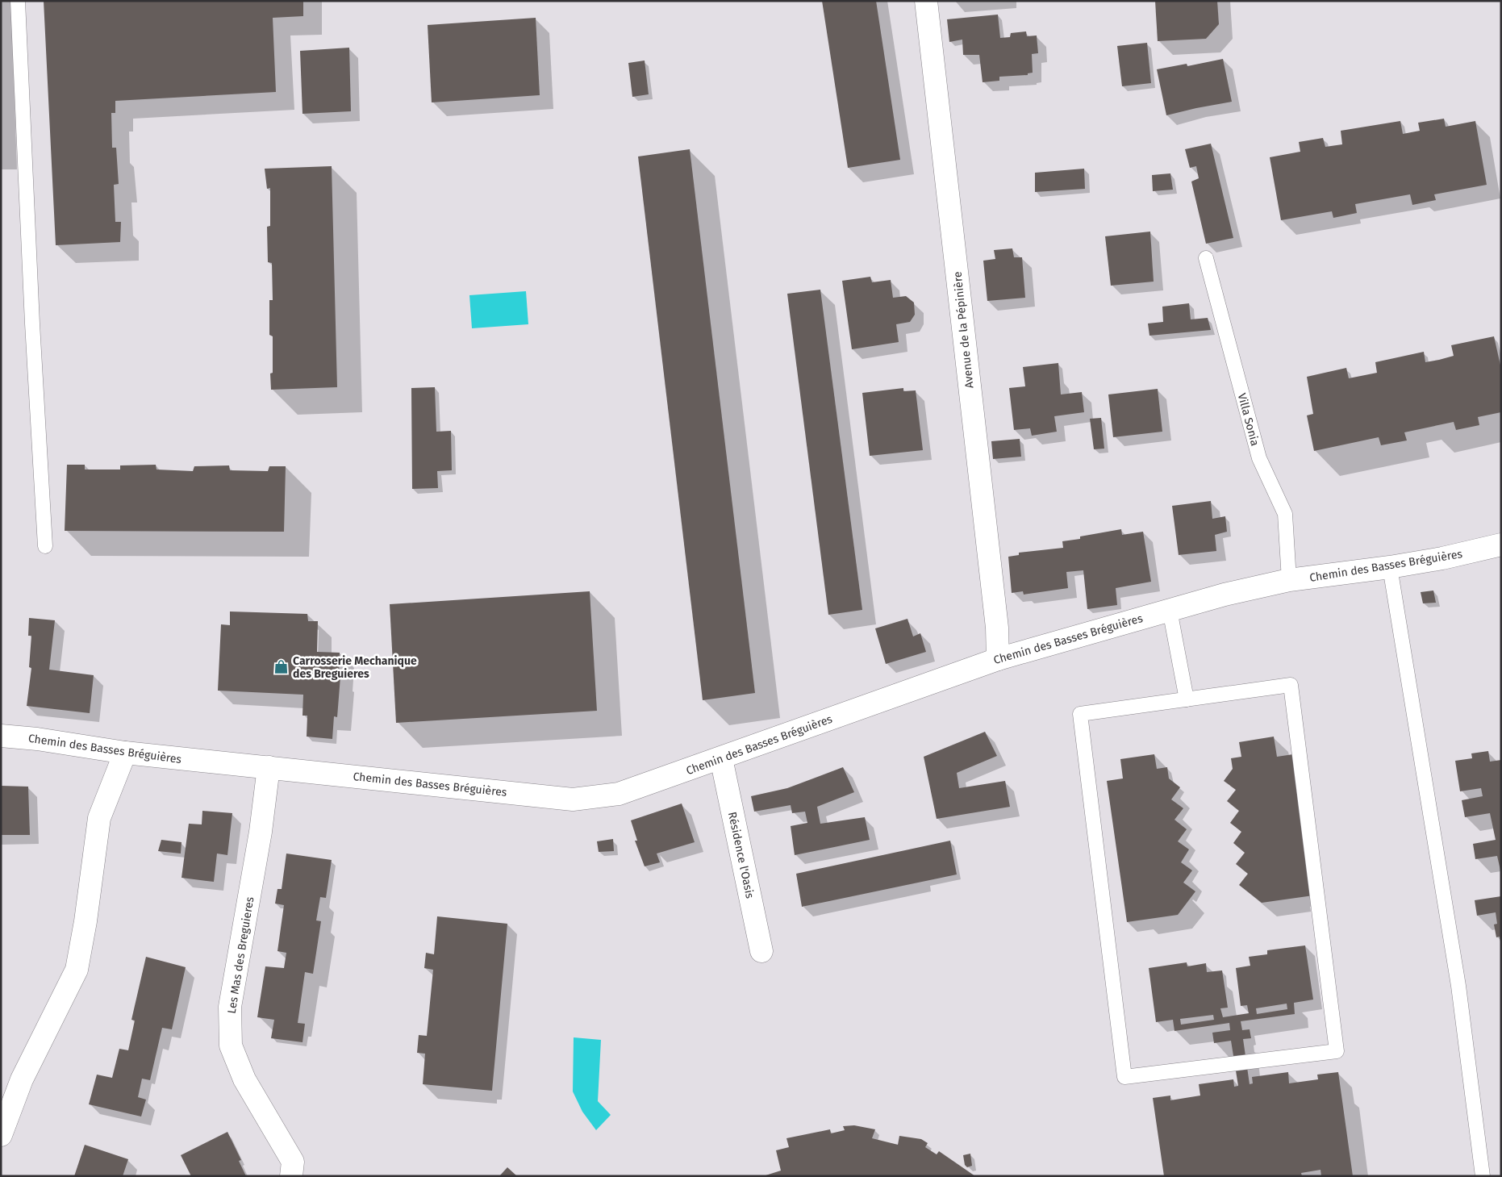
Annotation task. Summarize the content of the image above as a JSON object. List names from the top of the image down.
{
  "streets": {
    "street": [
      "Avenue de la Pépinière",
      "Chemin des Basses Bréguières",
      "Résidence l'Oasis",
      "Les Mas des Breguieres"
    ],
    "lane": ["Villa Sonia"]
  },
  "crossings": [
    ["Avenue de la Pépinière", "Chemin des Basses Bréguières"],
    ["Villa Sonia", "Chemin des Basses Bréguières"],
    ["Chemin des Basses Bréguières", "Résidence l'Oasis"],
    ["Chemin des Basses Bréguières", "Les Mas des Breguieres"]
  ],
  "places": {
    "shop": ["Carrosserie Mechanique des Breguieres"]
  }
}
